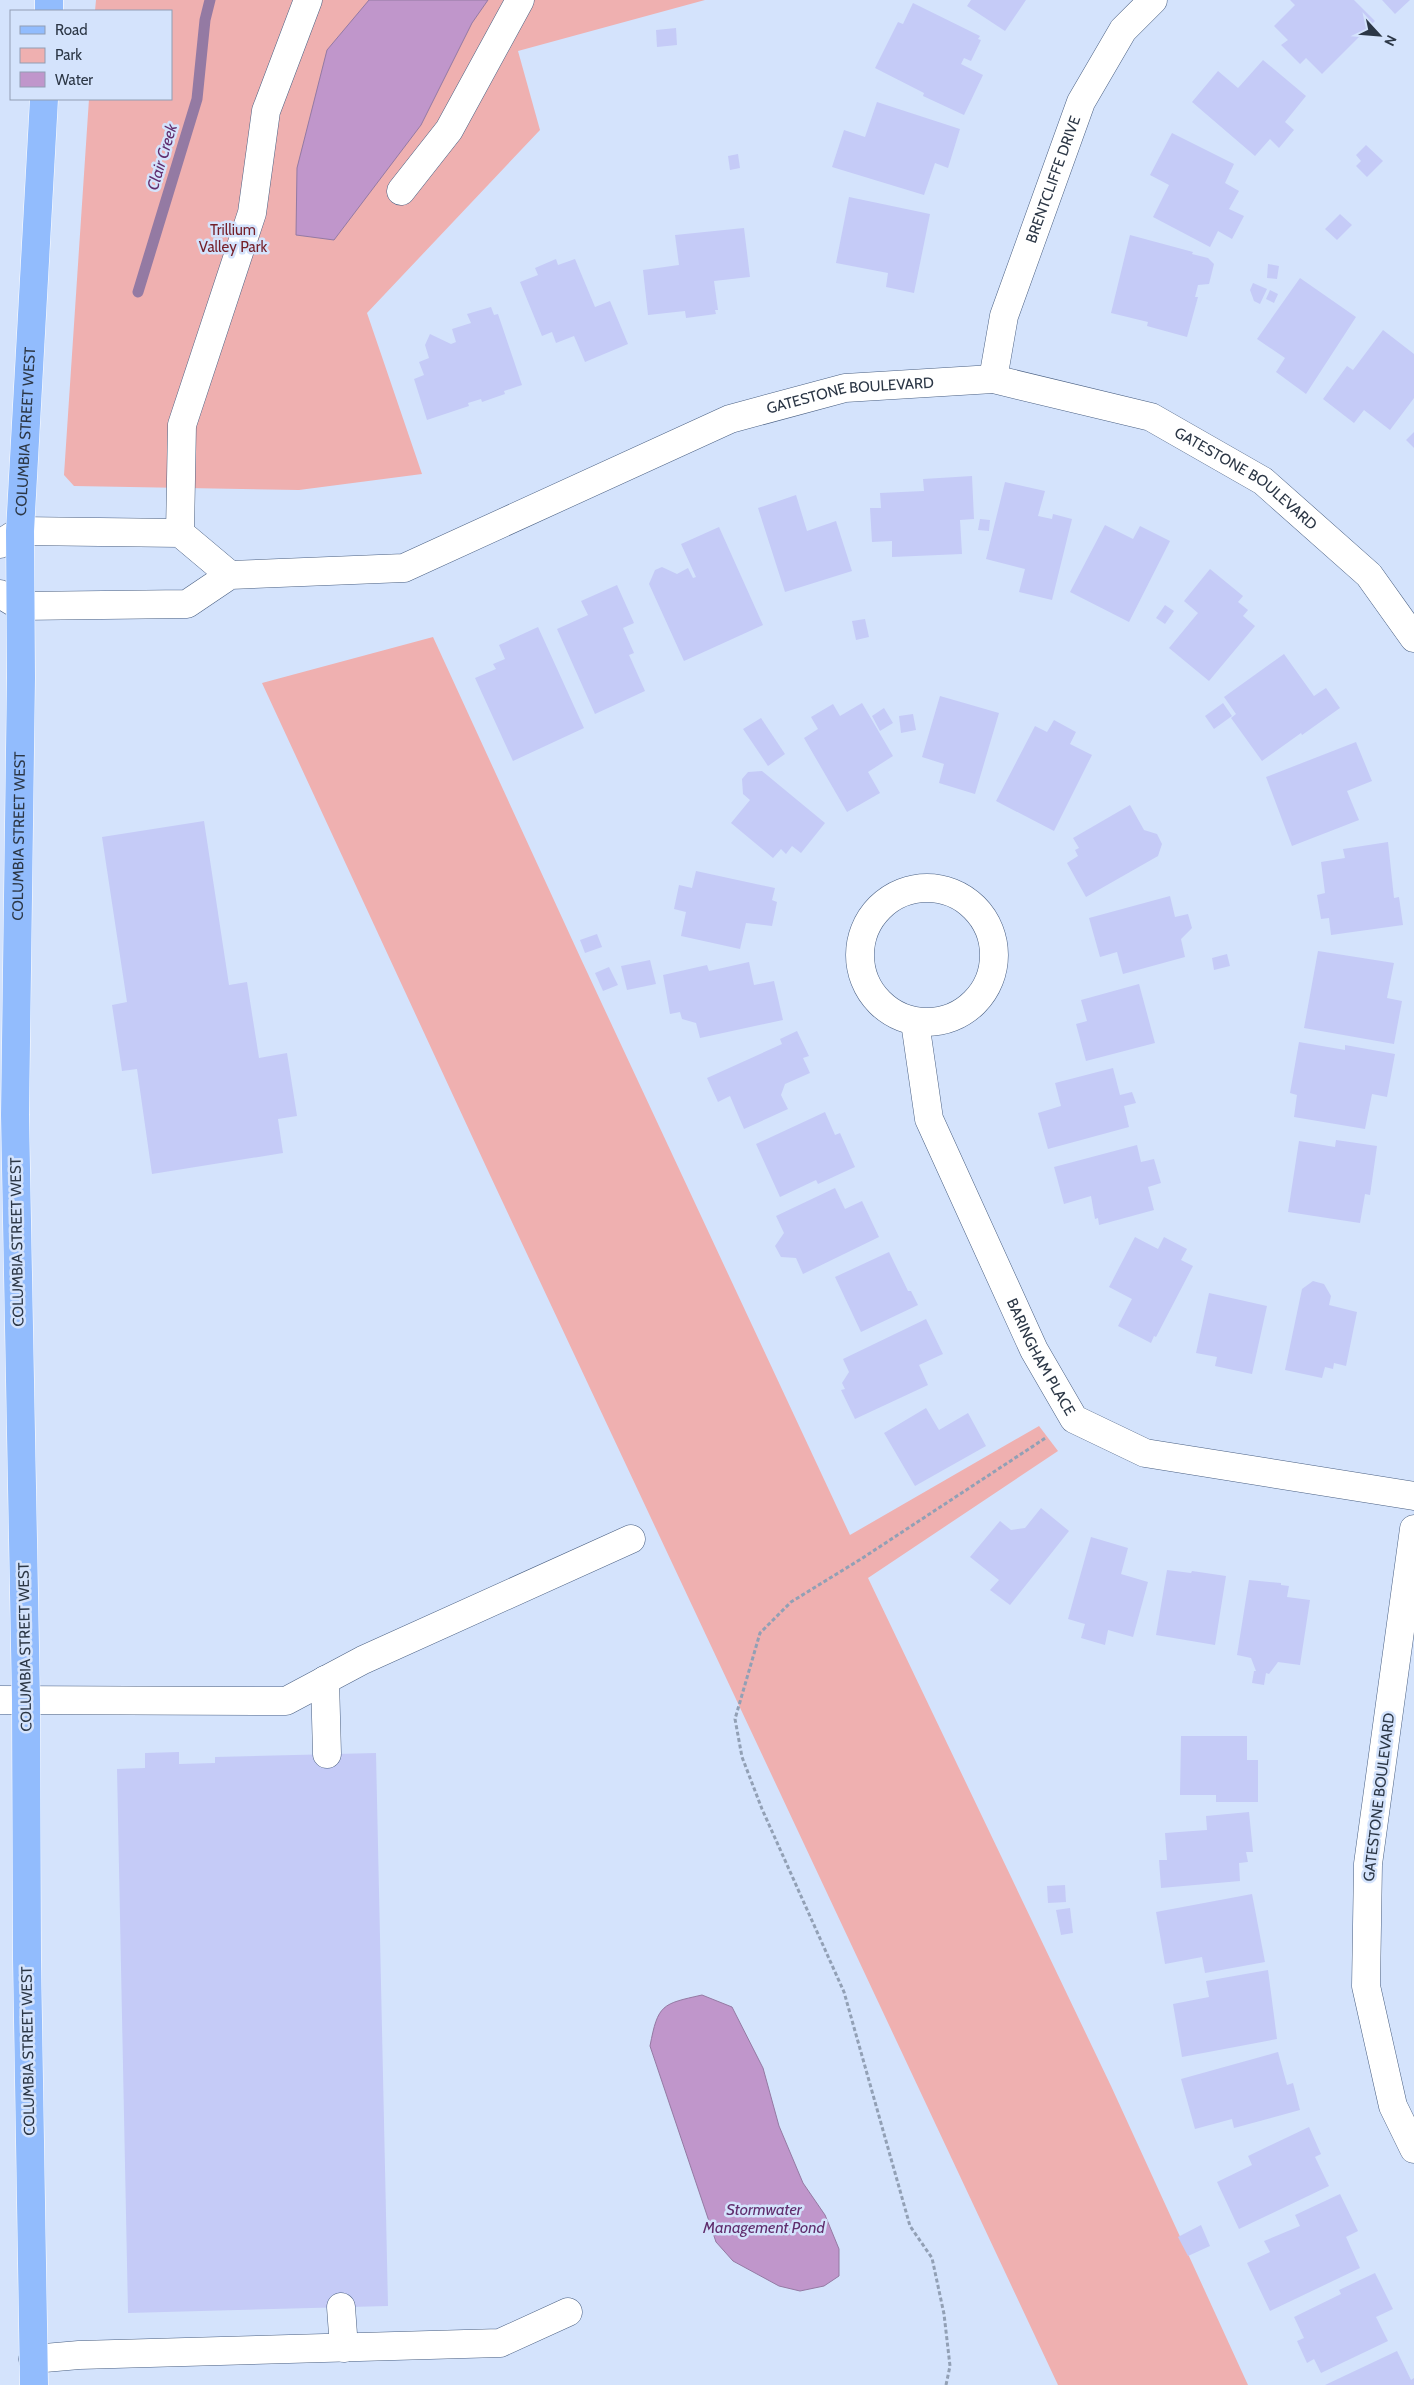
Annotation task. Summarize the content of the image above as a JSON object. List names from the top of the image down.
{
  "streets": {
    "main road": ["COLUMBIA STREET WEST"],
    "street": ["BRENTCLIFFE DRIVE", "GATESTONE BOULEVARD", "BARINGHAM PLACE"]
  },
  "crossings": [
    ["BRENTCLIFFE DRIVE", "GATESTONE BOULEVARD"]
  ],
  "water": ["Clair Creek", "Stormwater Management Pond"],
  "parks": ["Trillium Valley Park"],
  "legend": ["Road", "Park", "Water"],
  "north": "bottom right"
}
